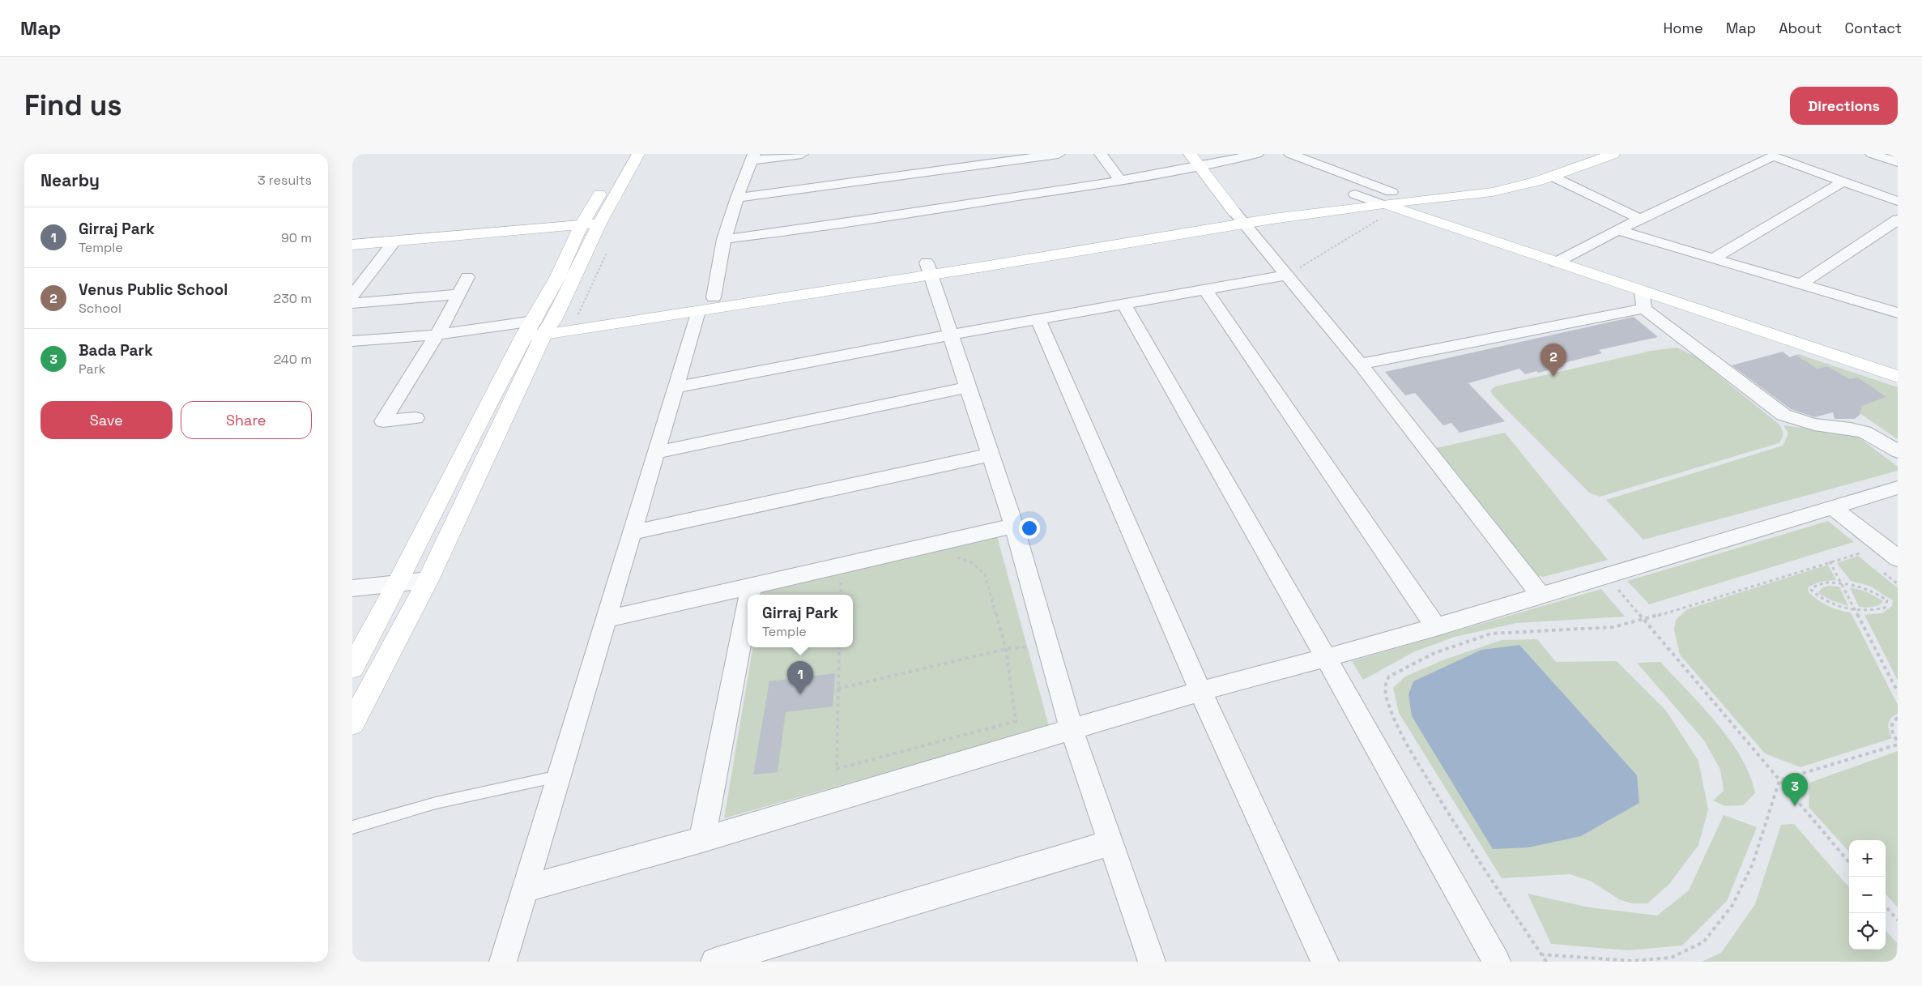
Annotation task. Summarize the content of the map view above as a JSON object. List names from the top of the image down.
{
  "page": {
    "header": "Map",
    "nav": [
      "Home",
      "Map",
      "About",
      "Contact"
    ],
    "buttons": [
      "Directions",
      ["Save", "Share"]
    ],
    "title": "Find us",
    "heading": ["Nearby", "3 results"],
    "list": [
      {
        "mark": "1",
        "name": "Girraj Park",
        "note": "Temple",
        "value": "90 m"
      },
      {
        "mark": "2",
        "name": "Venus Public School",
        "note": "School",
        "value": "230 m"
      },
      {
        "mark": "3",
        "name": "Bada Park",
        "note": "Park",
        "value": "240 m"
      }
    ],
    "pins": ["2", "1", "3"],
    "popup": ["Girraj Park", "Temple"],
    "map_buttons": ["+", "−"]
  }
}
